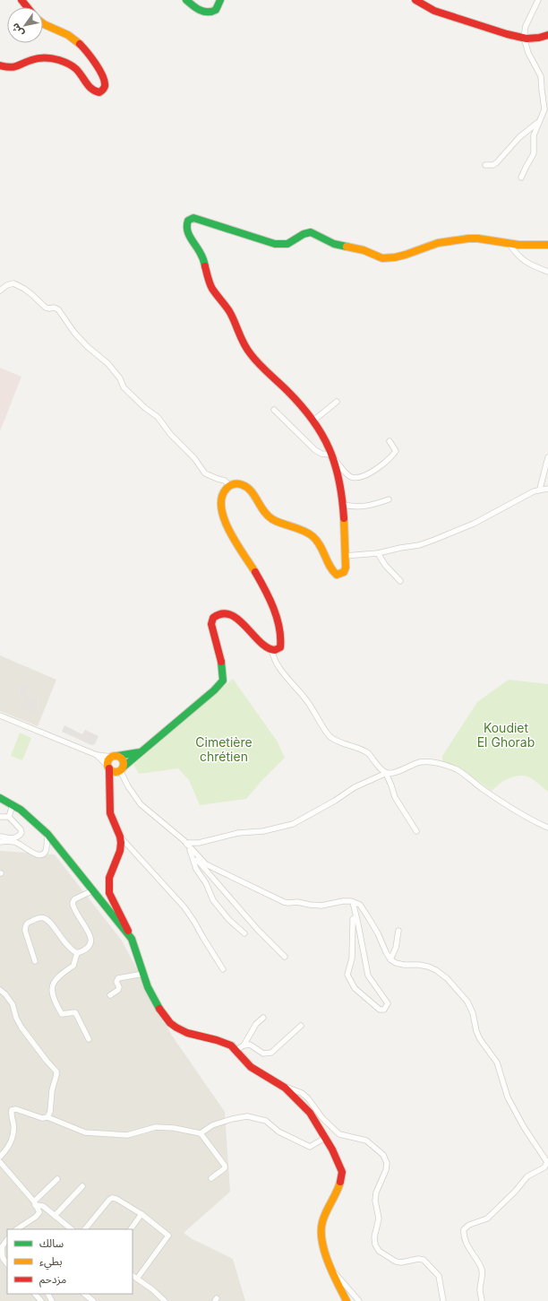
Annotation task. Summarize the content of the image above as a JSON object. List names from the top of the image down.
{
  "parks": ["Koudiet El Ghorab", "Cimetière chrétien"],
  "legend": ["سالك", "بطيء", "مزدحم"],
  "north": "bottom left"
}
